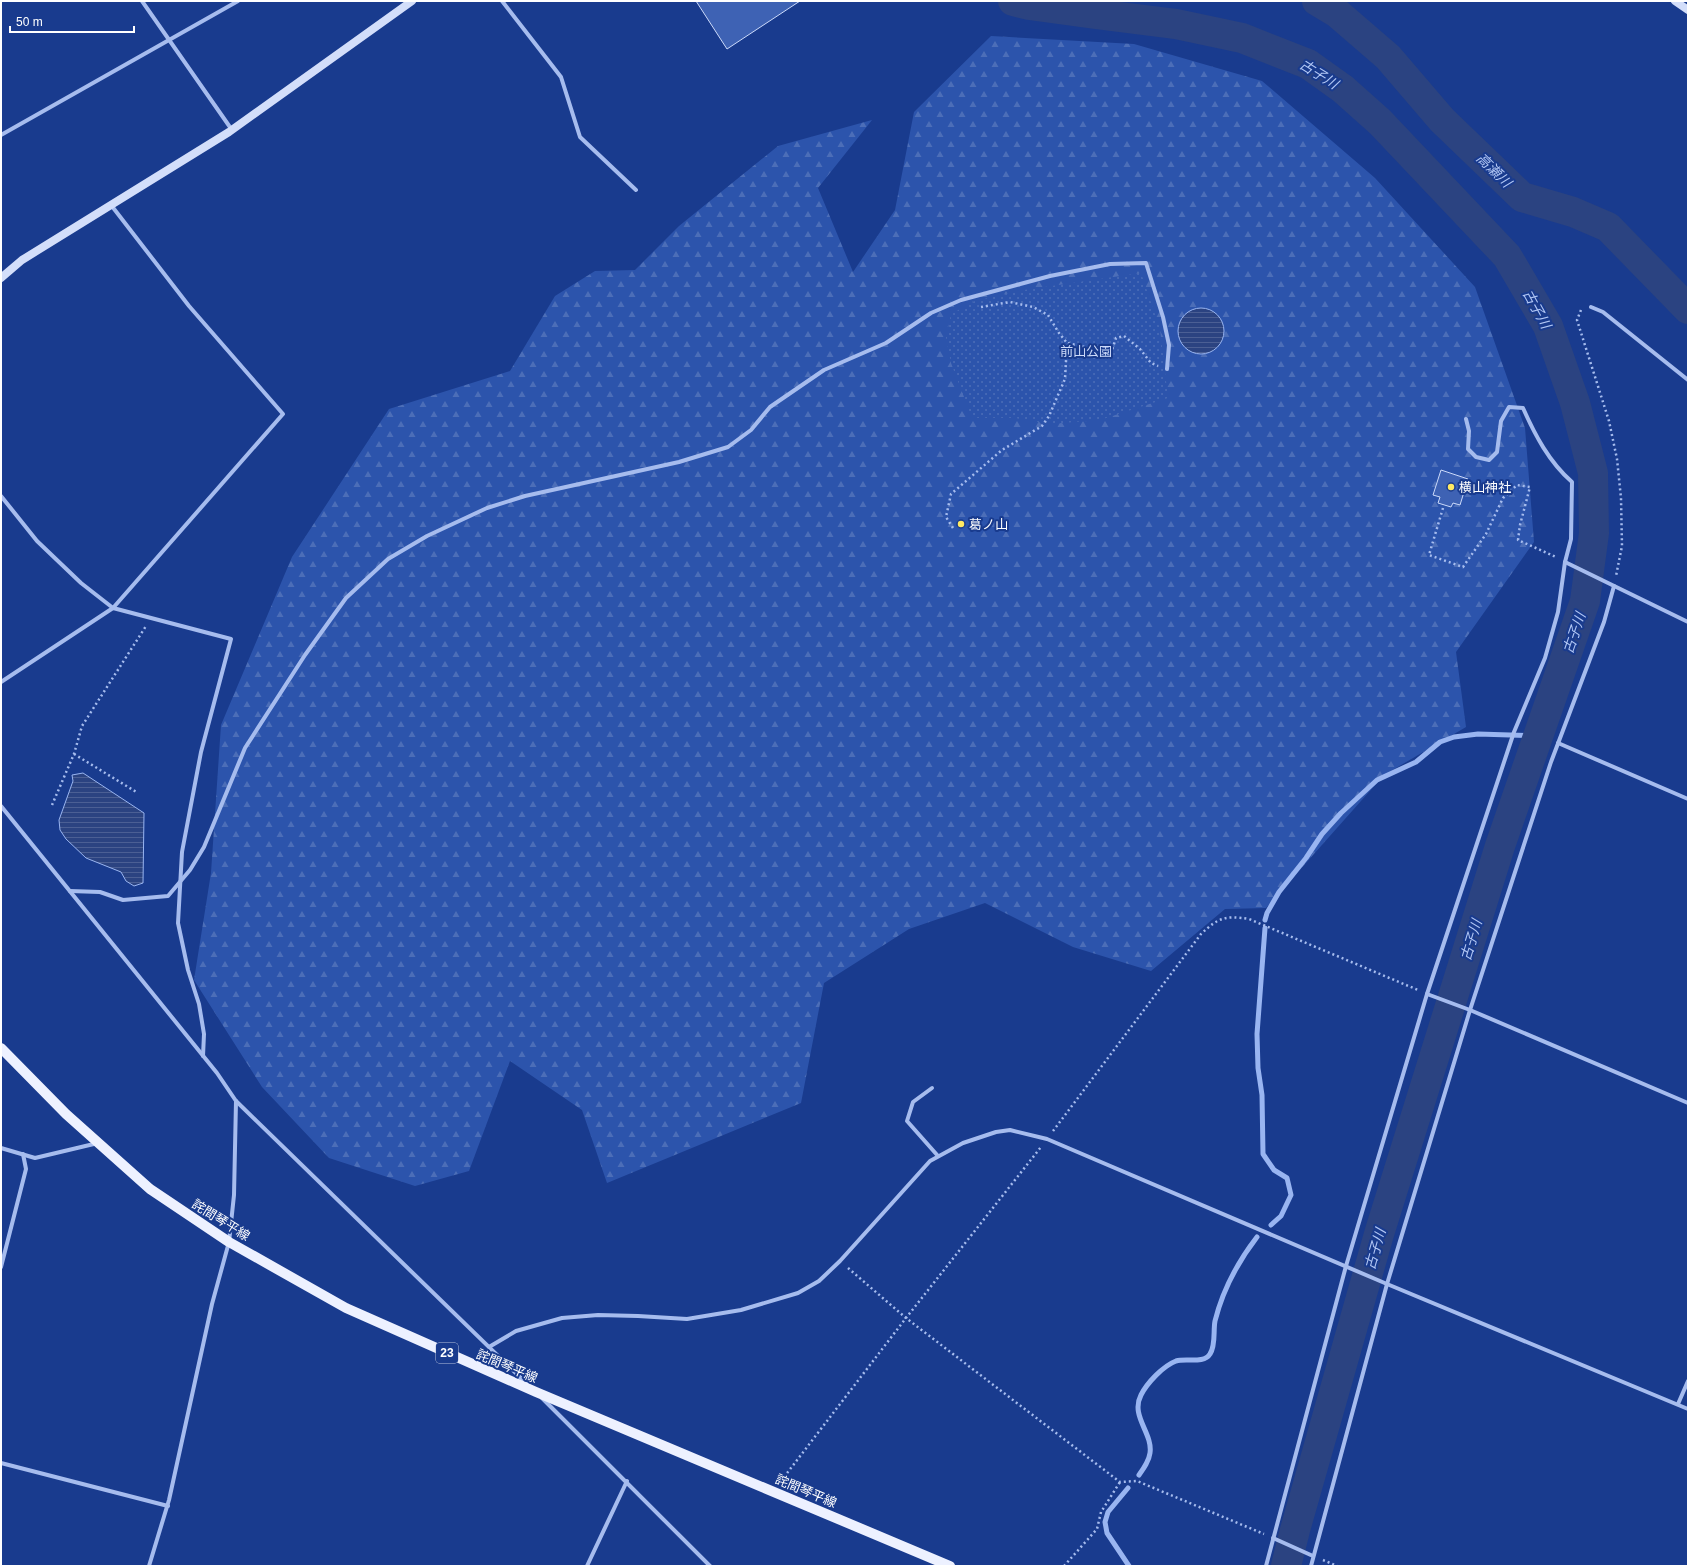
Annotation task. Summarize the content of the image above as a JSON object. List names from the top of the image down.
{
  "streets": {
    "main road": ["詫間琴平線", "23"]
  },
  "water": ["古子川", "高瀬川"],
  "parks": ["前山公園"],
  "places": ["横山神社", "葛ノ山"],
  "scale_bar": "50 m"
}
